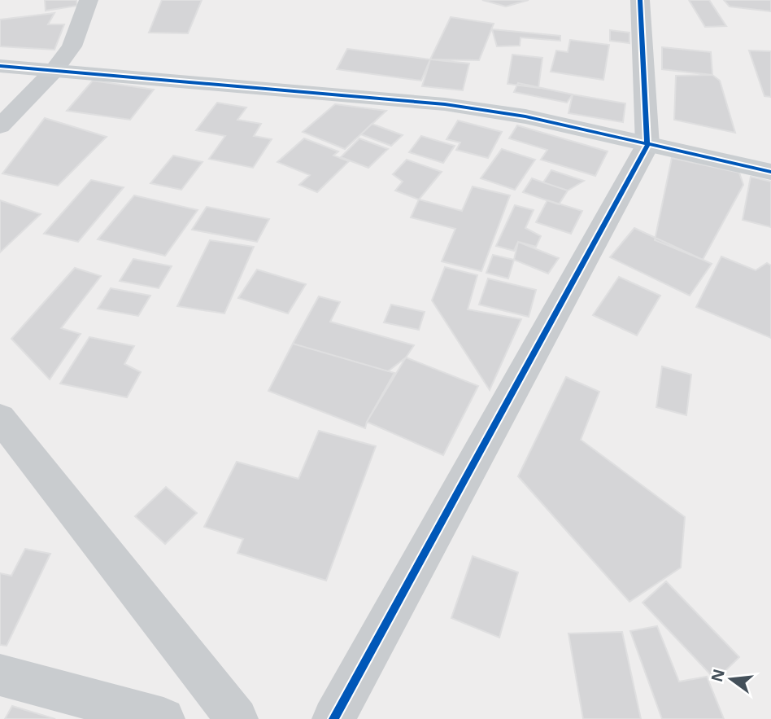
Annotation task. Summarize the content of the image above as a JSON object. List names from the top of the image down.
{
  "north": "left"
}
